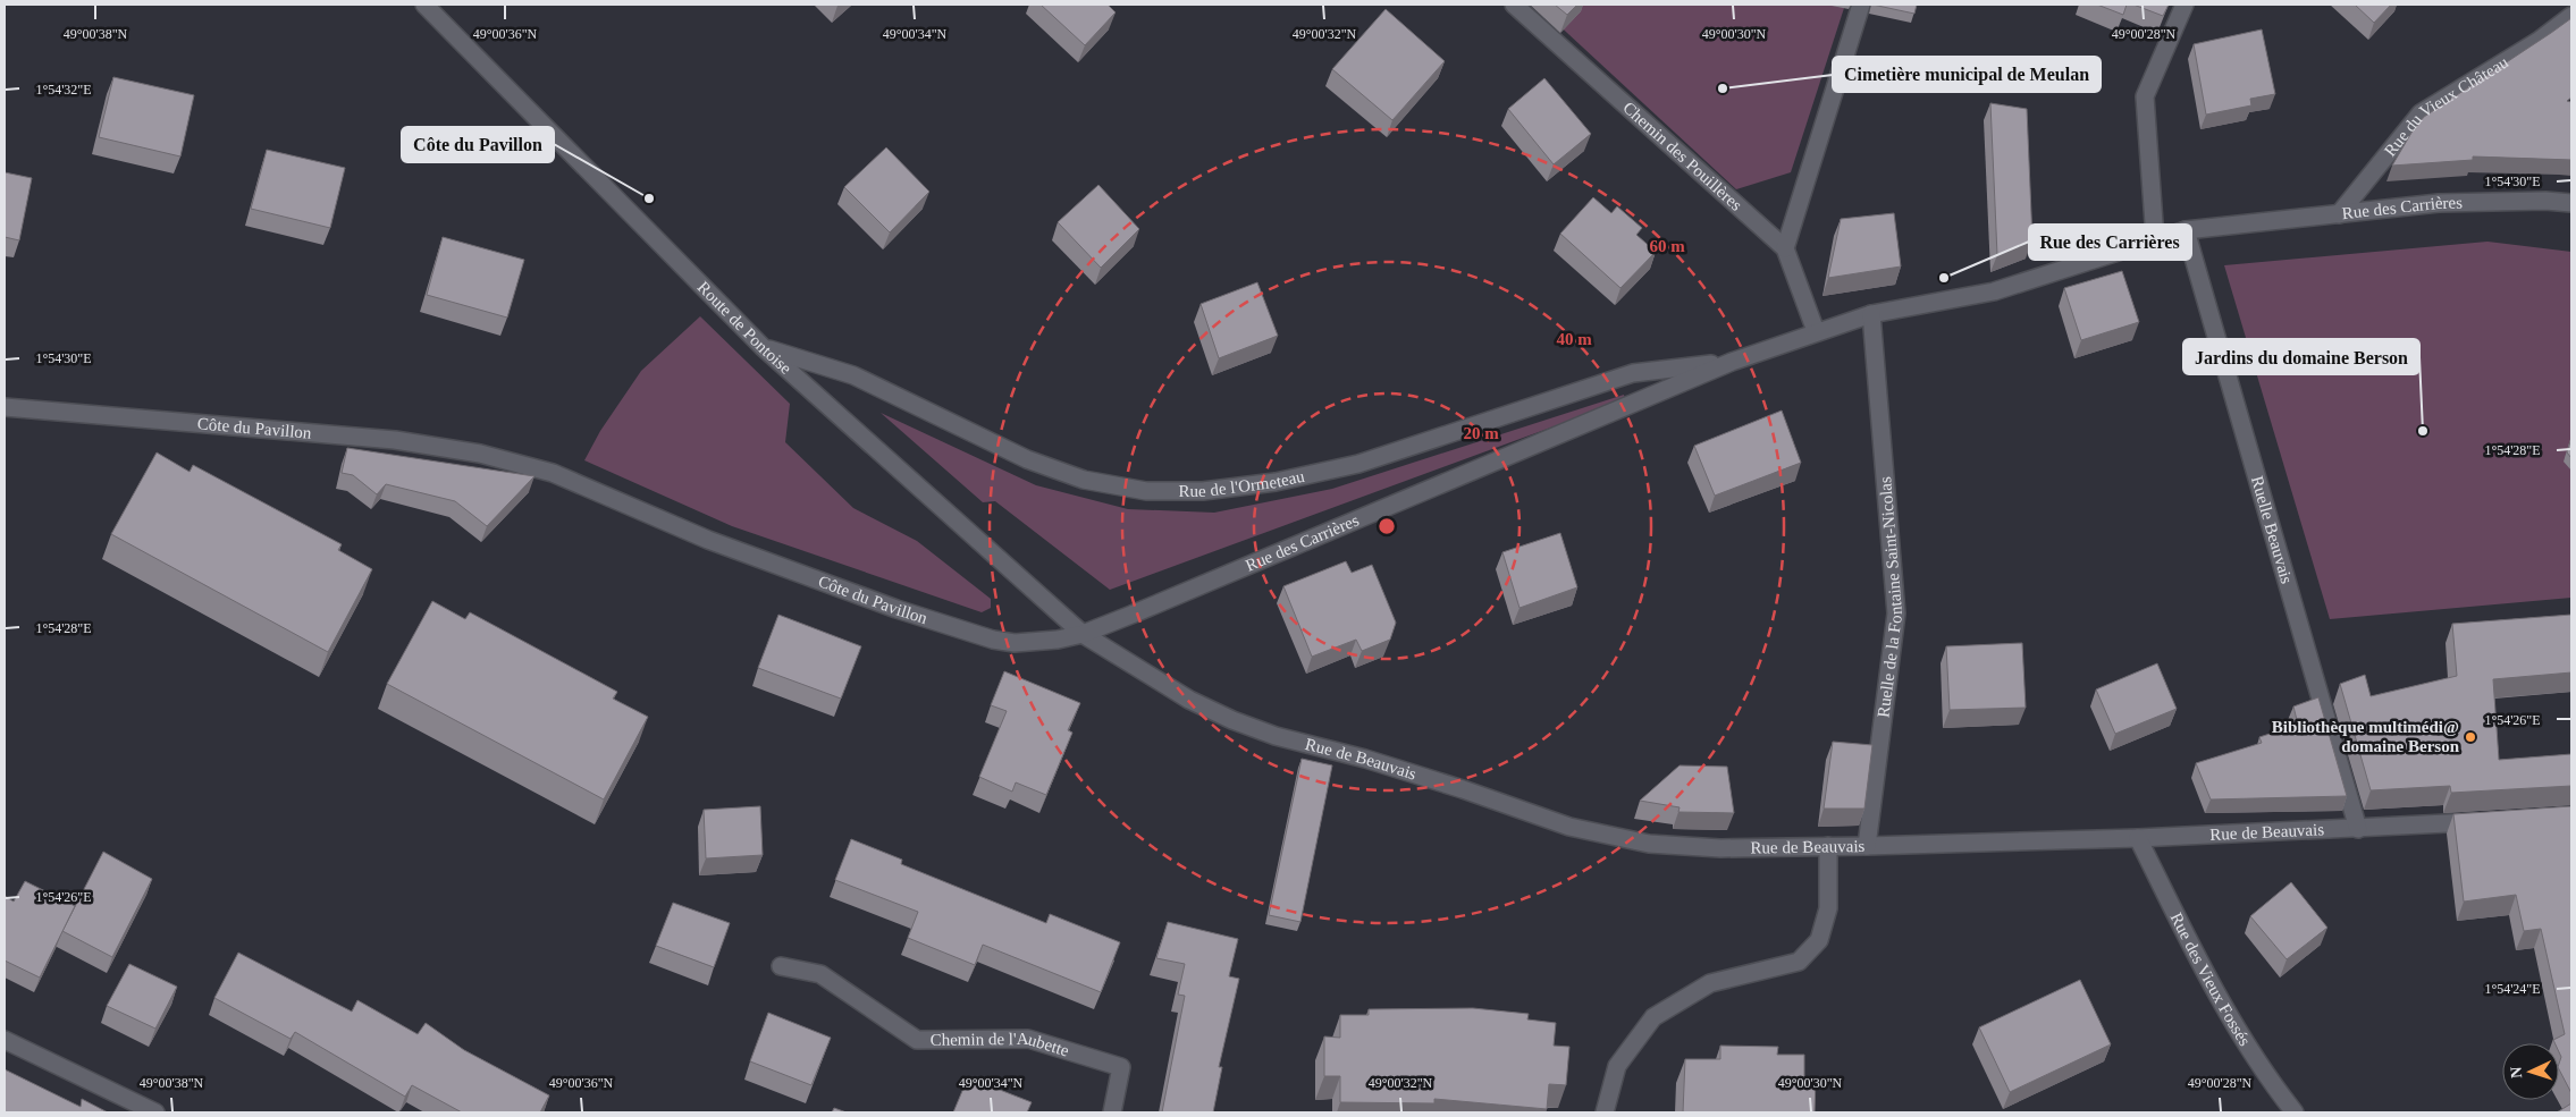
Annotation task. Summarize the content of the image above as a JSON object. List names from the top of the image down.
{
  "streets": {
    "street": [
      "Rue du Vieux Château",
      "Chemin des Pouillères",
      "Rue des Carrières",
      "Route de Pontoise",
      "Côte du Pavillon",
      "Rue de l'Ormeteau",
      "Ruelle Beauvais",
      "Ruelle de la Fontaine Saint-Nicolas",
      "Rue de Beauvais",
      "Rue des Vieux Fossés",
      "Chemin de l'Aubette"
    ]
  },
  "crossings": [
    ["Rue du Vieux Château", "Rue des Carrières"],
    ["Chemin des Pouillères", "Rue des Carrières"],
    ["Rue des Carrières", "Route de Pontoise"],
    ["Rue des Carrières", "Côte du Pavillon"],
    ["Rue des Carrières", "Rue de l'Ormeteau"],
    ["Rue des Carrières", "Ruelle Beauvais"],
    ["Rue des Carrières", "Ruelle de la Fontaine Saint-Nicolas"],
    ["Rue des Carrières", "Rue de Beauvais"],
    ["Route de Pontoise", "Côte du Pavillon"],
    ["Route de Pontoise", "Rue de l'Ormeteau"],
    ["Route de Pontoise", "Rue de Beauvais"],
    ["Côte du Pavillon", "Rue de Beauvais"],
    ["Ruelle Beauvais", "Rue de Beauvais"],
    ["Ruelle de la Fontaine Saint-Nicolas", "Rue de Beauvais"],
    ["Rue de Beauvais", "Rue des Vieux Fossés"]
  ],
  "places": [
    "Cimetière municipal de Meulan",
    "Côte du Pavillon",
    "Rue des Carrières",
    "Jardins du domaine Berson",
    "Bibliothèque multimédi@ domaine Berson"
  ],
  "north": "left",
  "coordinates": [
    "49°00'38\"N",
    "49°00'36\"N",
    "49°00'34\"N",
    "49°00'32\"N",
    "49°00'30\"N",
    "49°00'28\"N",
    "1°54'32\"E",
    "1°54'30\"E",
    "1°54'28\"E",
    "1°54'26\"E",
    "1°54'24\"E"
  ],
  "rings": ["60 m", "40 m", "20 m"]
}
